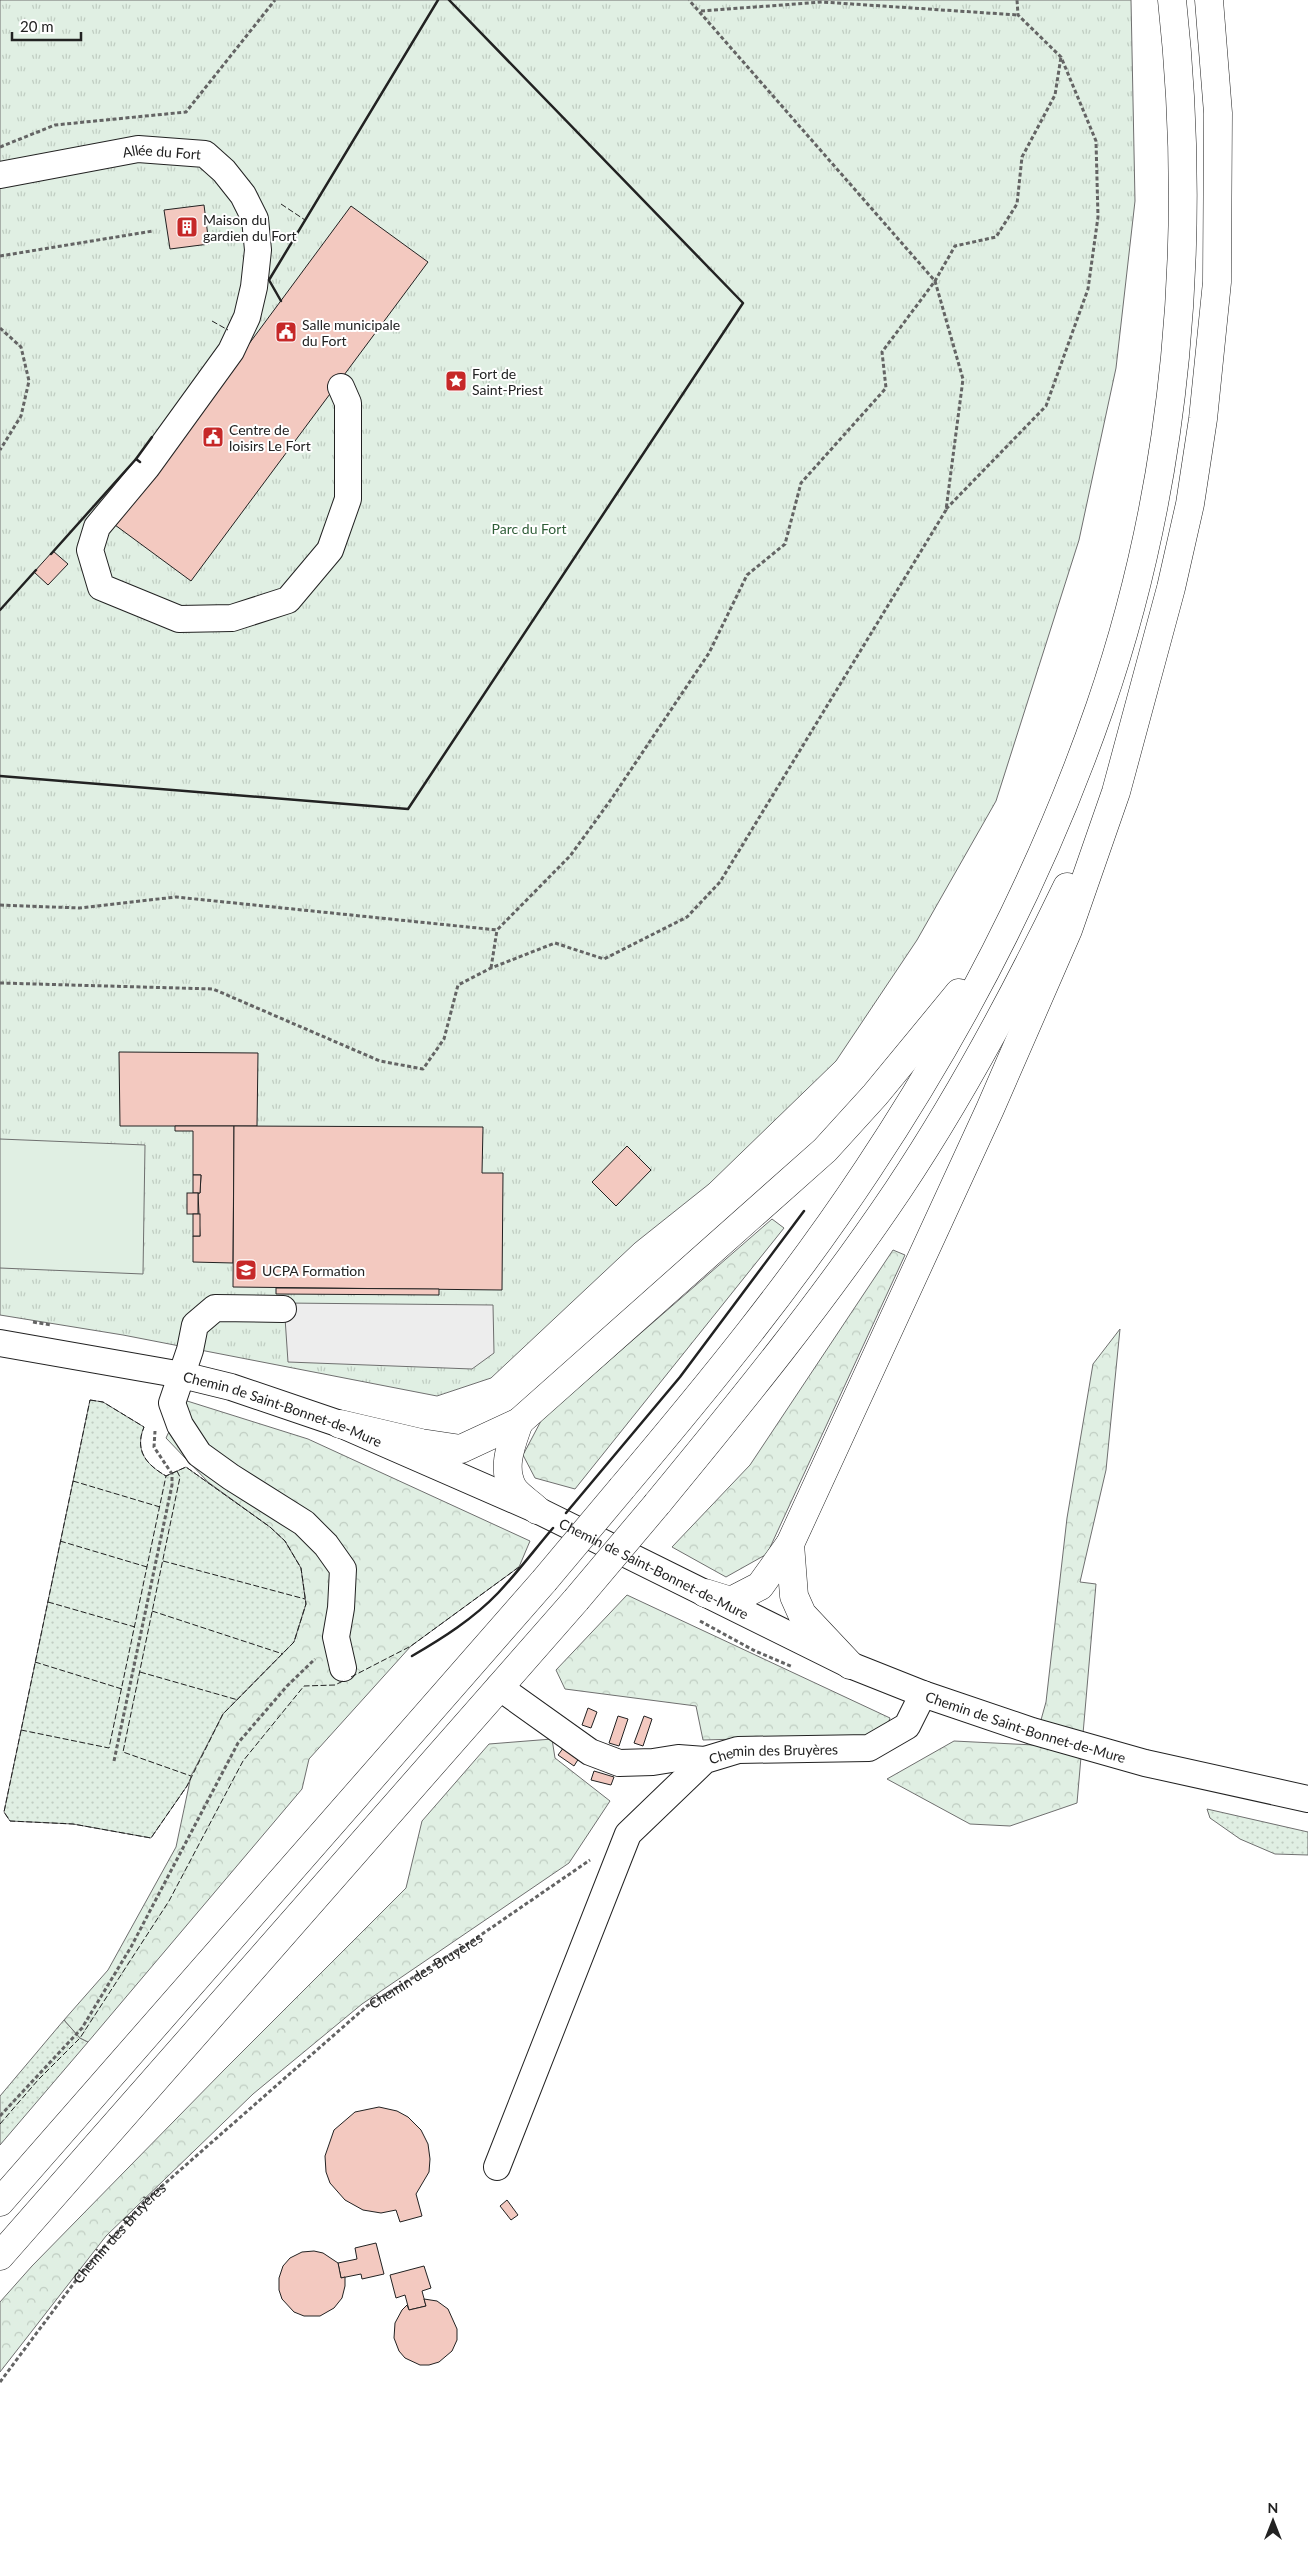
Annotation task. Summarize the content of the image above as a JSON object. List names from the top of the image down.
{
  "streets": {
    "street": ["Allée du Fort", "Chemin de Saint-Bonnet-de-Mure", "Chemin des Bruyères"]
  },
  "crossings": [
    ["Chemin de Saint-Bonnet-de-Mure", "Chemin des Bruyères"]
  ],
  "parks": ["Parc du Fort"],
  "places": {
    "building": ["Maison du gardien du Fort"],
    "public building": ["Salle municipale du Fort", "Centre de loisirs Le Fort"],
    "place": ["Fort de Saint-Priest"],
    "school or university": ["UCPA Formation"]
  },
  "scale_bar": "20 m",
  "north": "top"
}
